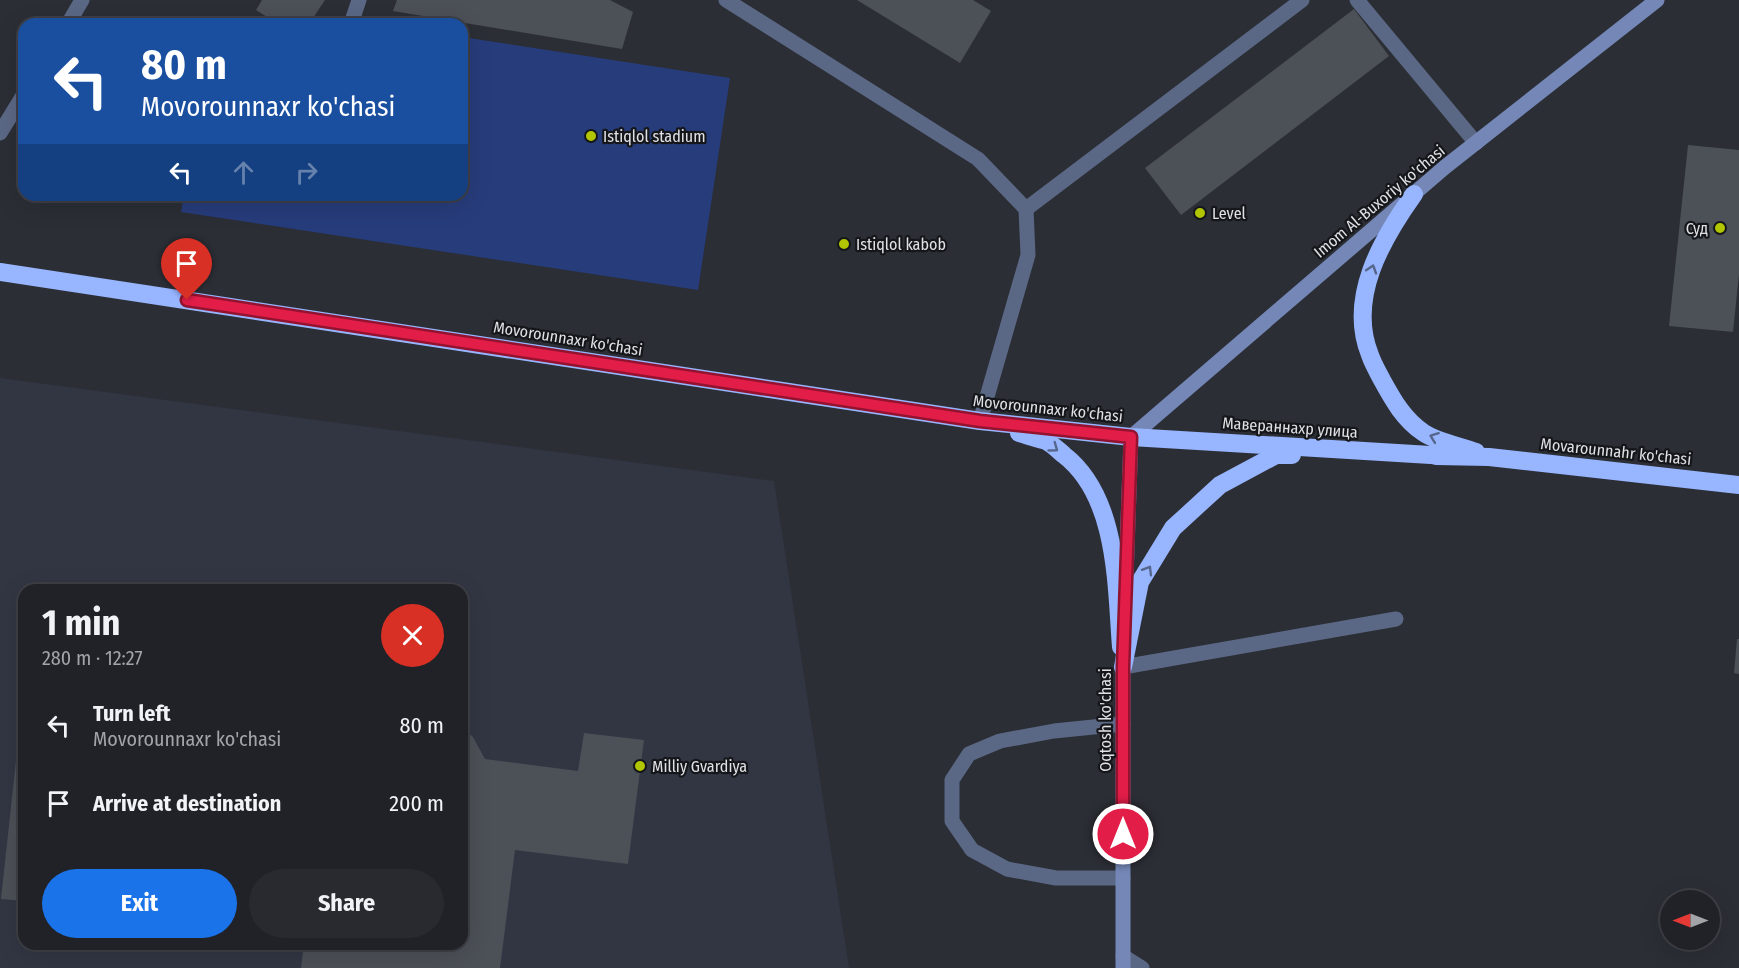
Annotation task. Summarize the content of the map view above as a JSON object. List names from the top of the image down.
{
  "streets": {
    "highway": ["Movorounnaxr ko'chasi", "Мавераннахр улица", "Movarounnahr ko'chasi"],
    "main road": ["Imom Al-Buxoriy ko'chasi", "Oqtosh ko'chasi"]
  },
  "crossings": [
    ["Imom Al-Buxoriy ko'chasi", "Movorounnaxr ko'chasi"],
    ["Imom Al-Buxoriy ko'chasi", "Мавераннахр улица"],
    ["Imom Al-Buxoriy ko'chasi", "Oqtosh ko'chasi"],
    ["Movorounnaxr ko'chasi", "Мавераннахр улица"],
    ["Movorounnaxr ko'chasi", "Oqtosh ko'chasi"],
    ["Мавераннахр улица", "Oqtosh ko'chasi"]
  ],
  "places": [
    "Istiqlol stadium",
    "Level",
    "Суд",
    "Istiqlol kabob",
    "Milliy Gvardiya"
  ],
  "north": "left",
  "page": {
    "turn": ["80 m", "Movorounnaxr ko'chasi"],
    "heading": ["1 min", "280 m · 12:27"],
    "list": [
      {
        "name": "Turn left",
        "note": "Movorounnaxr ko'chasi",
        "value": "80 m"
      },
      {
        "name": "Arrive at destination",
        "value": "200 m"
      }
    ],
    "buttons": ["Exit", "Share"]
  }
}
